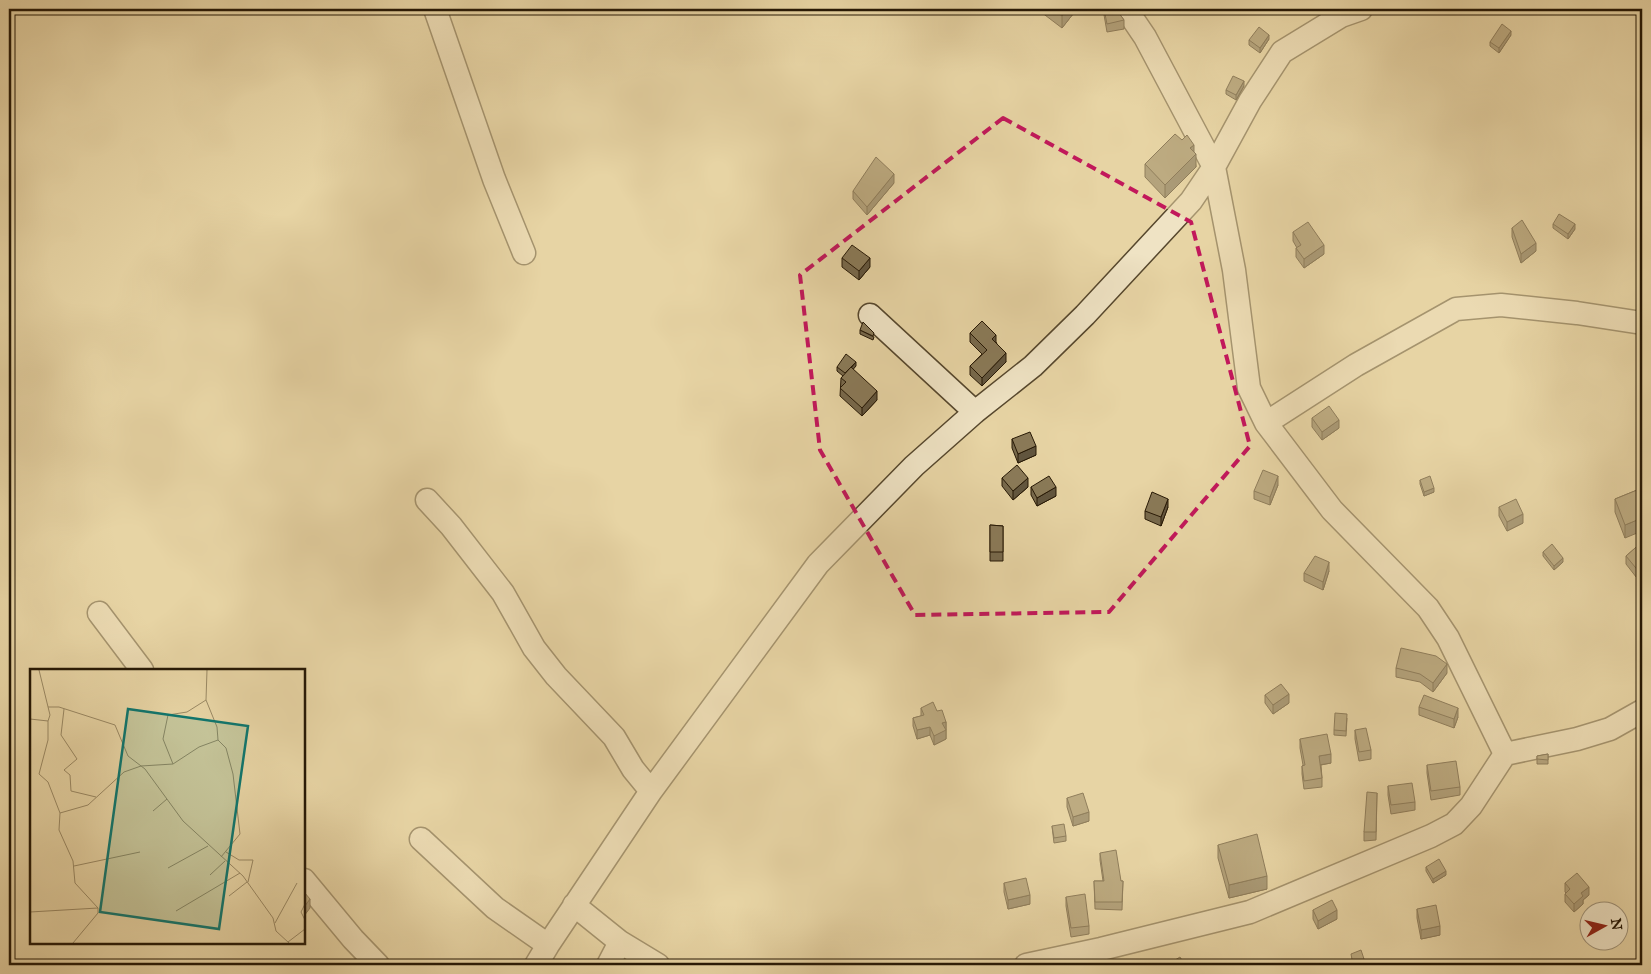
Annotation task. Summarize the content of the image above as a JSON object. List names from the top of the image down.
{
  "north": "right"
}
